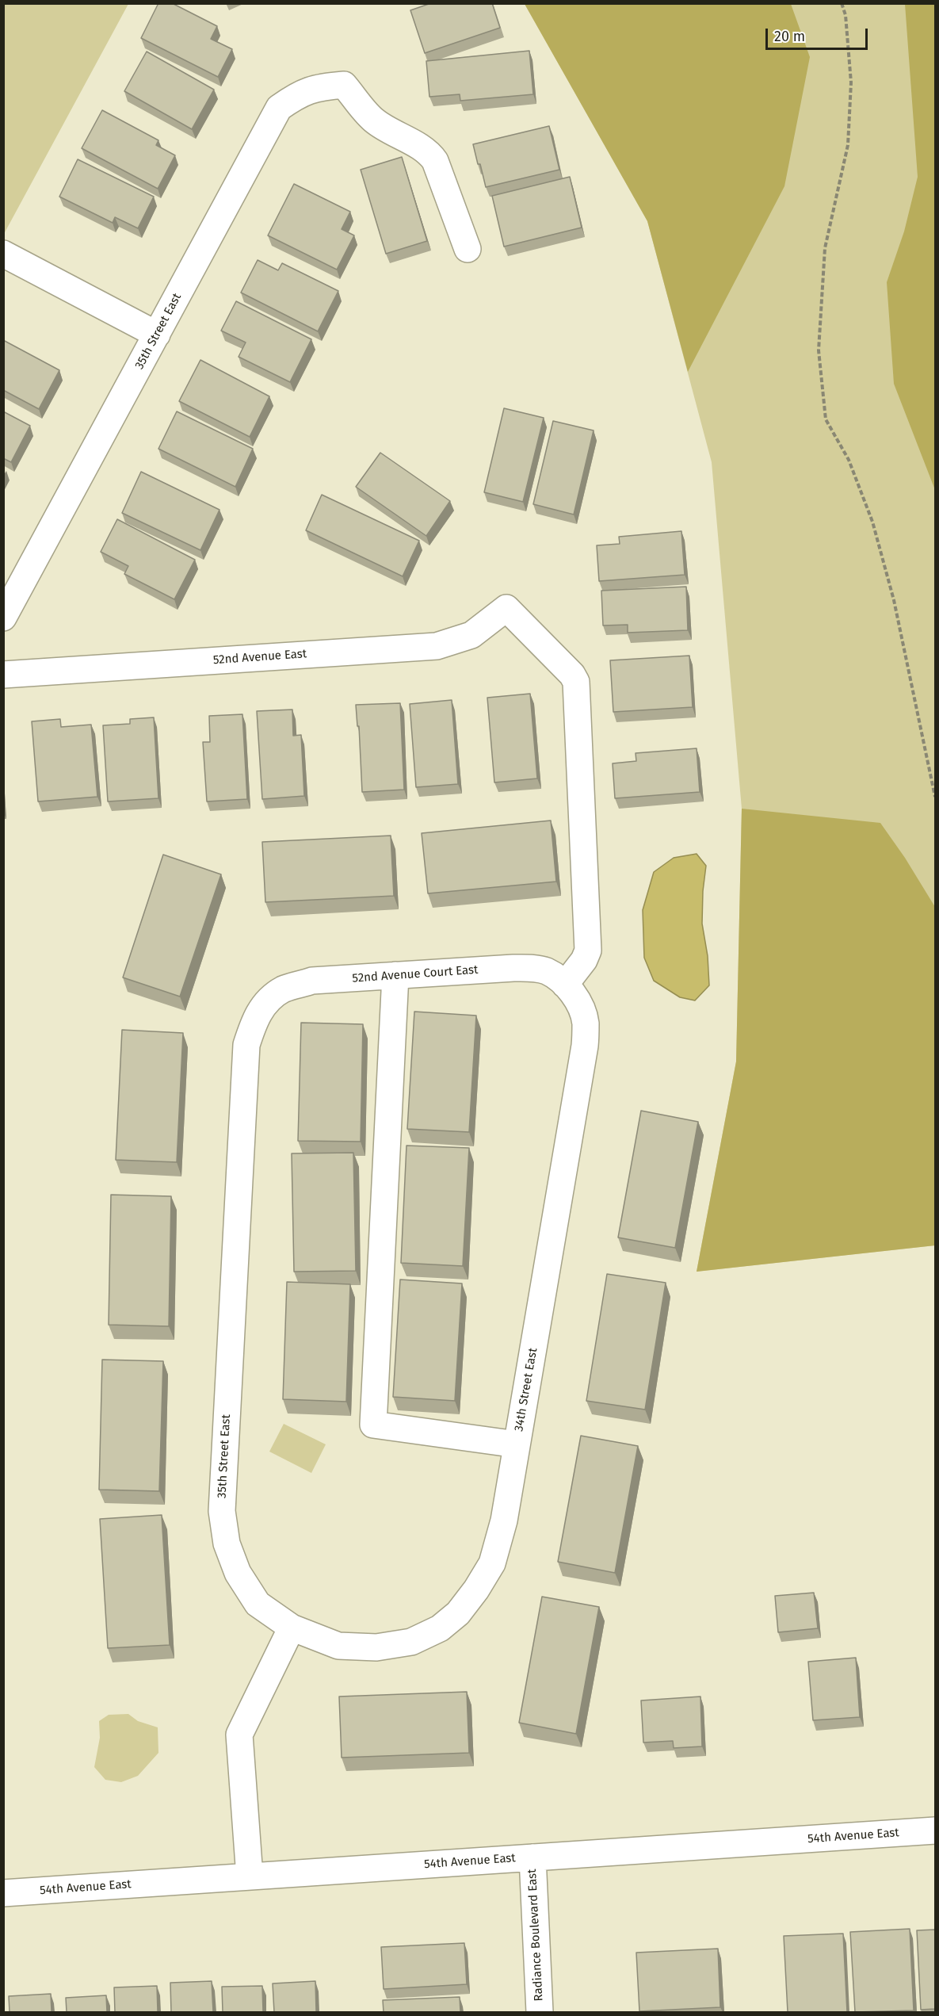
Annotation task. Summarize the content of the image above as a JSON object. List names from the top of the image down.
{
  "streets": {
    "street": [
      "35th Street East",
      "52nd Avenue East",
      "52nd Avenue Court East",
      "34th Street East",
      "54th Avenue East",
      "Radiance Boulevard East"
    ]
  },
  "crossings": [
    ["35th Street East", "52nd Avenue Court East"],
    ["35th Street East", "34th Street East"],
    ["52nd Avenue East", "52nd Avenue Court East"],
    ["52nd Avenue East", "34th Street East"],
    ["52nd Avenue Court East", "34th Street East"],
    ["54th Avenue East", "Radiance Boulevard East"]
  ],
  "scale_bar": "20 m"
}
